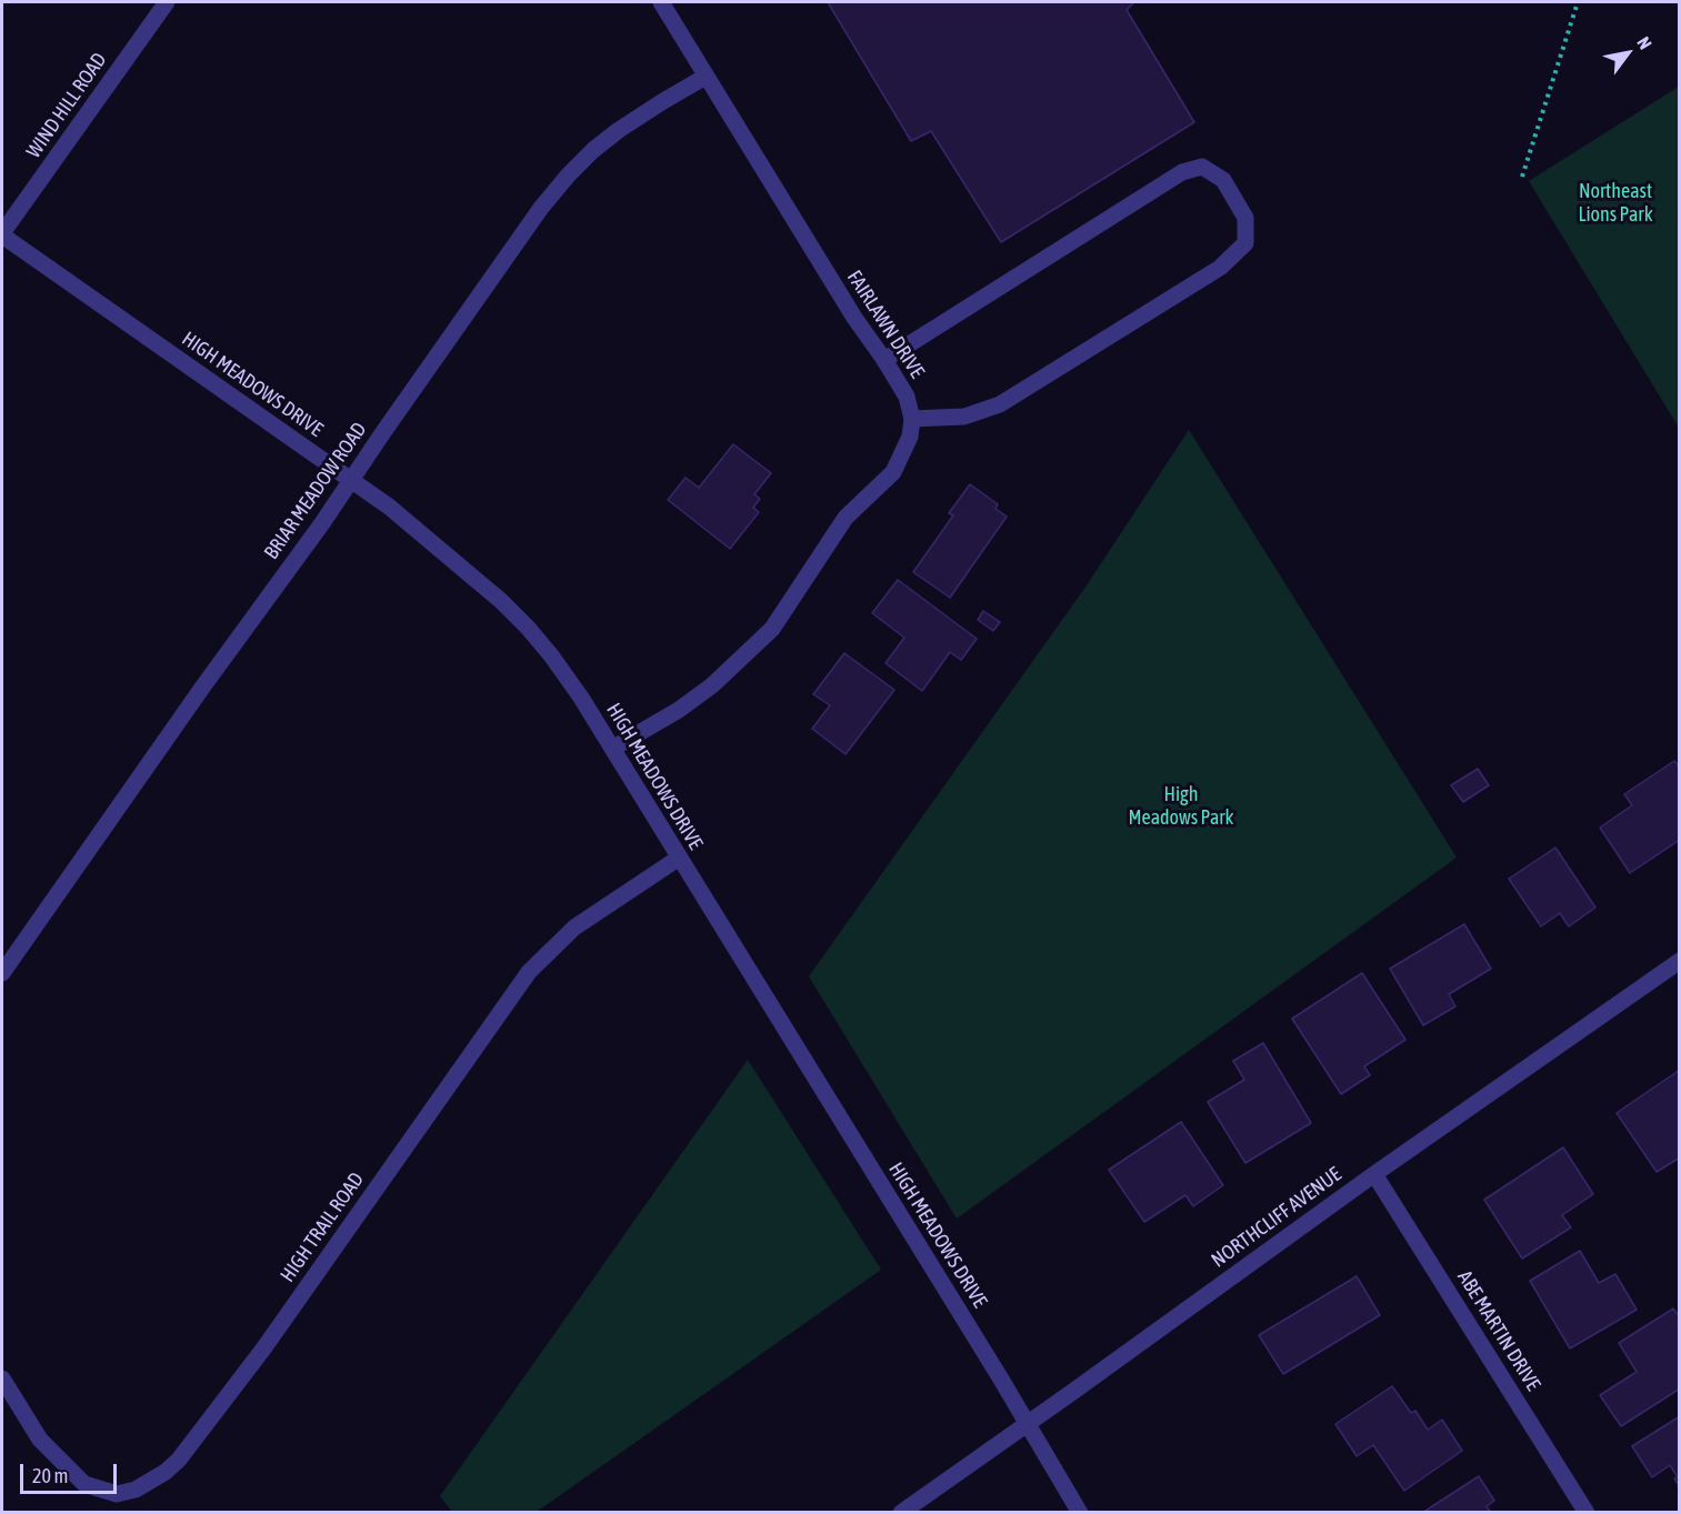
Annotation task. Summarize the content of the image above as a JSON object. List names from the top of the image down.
{
  "streets": {
    "street": [
      "WIND HILL ROAD",
      "FAIRLAWN DRIVE",
      "HIGH MEADOWS DRIVE",
      "BRIAR MEADOW ROAD",
      "NORTHCLIFF AVENUE",
      "HIGH TRAIL ROAD",
      "ABE MARTIN DRIVE"
    ]
  },
  "crossings": [
    ["WIND HILL ROAD", "HIGH MEADOWS DRIVE"],
    ["FAIRLAWN DRIVE", "BRIAR MEADOW ROAD"],
    ["HIGH MEADOWS DRIVE", "BRIAR MEADOW ROAD"],
    ["HIGH MEADOWS DRIVE", "NORTHCLIFF AVENUE"],
    ["HIGH MEADOWS DRIVE", "HIGH TRAIL ROAD"],
    ["NORTHCLIFF AVENUE", "ABE MARTIN DRIVE"]
  ],
  "parks": ["Northeast Lions Park", "High Meadows Park"],
  "scale_bar": "20 m",
  "north": "top right"
}
